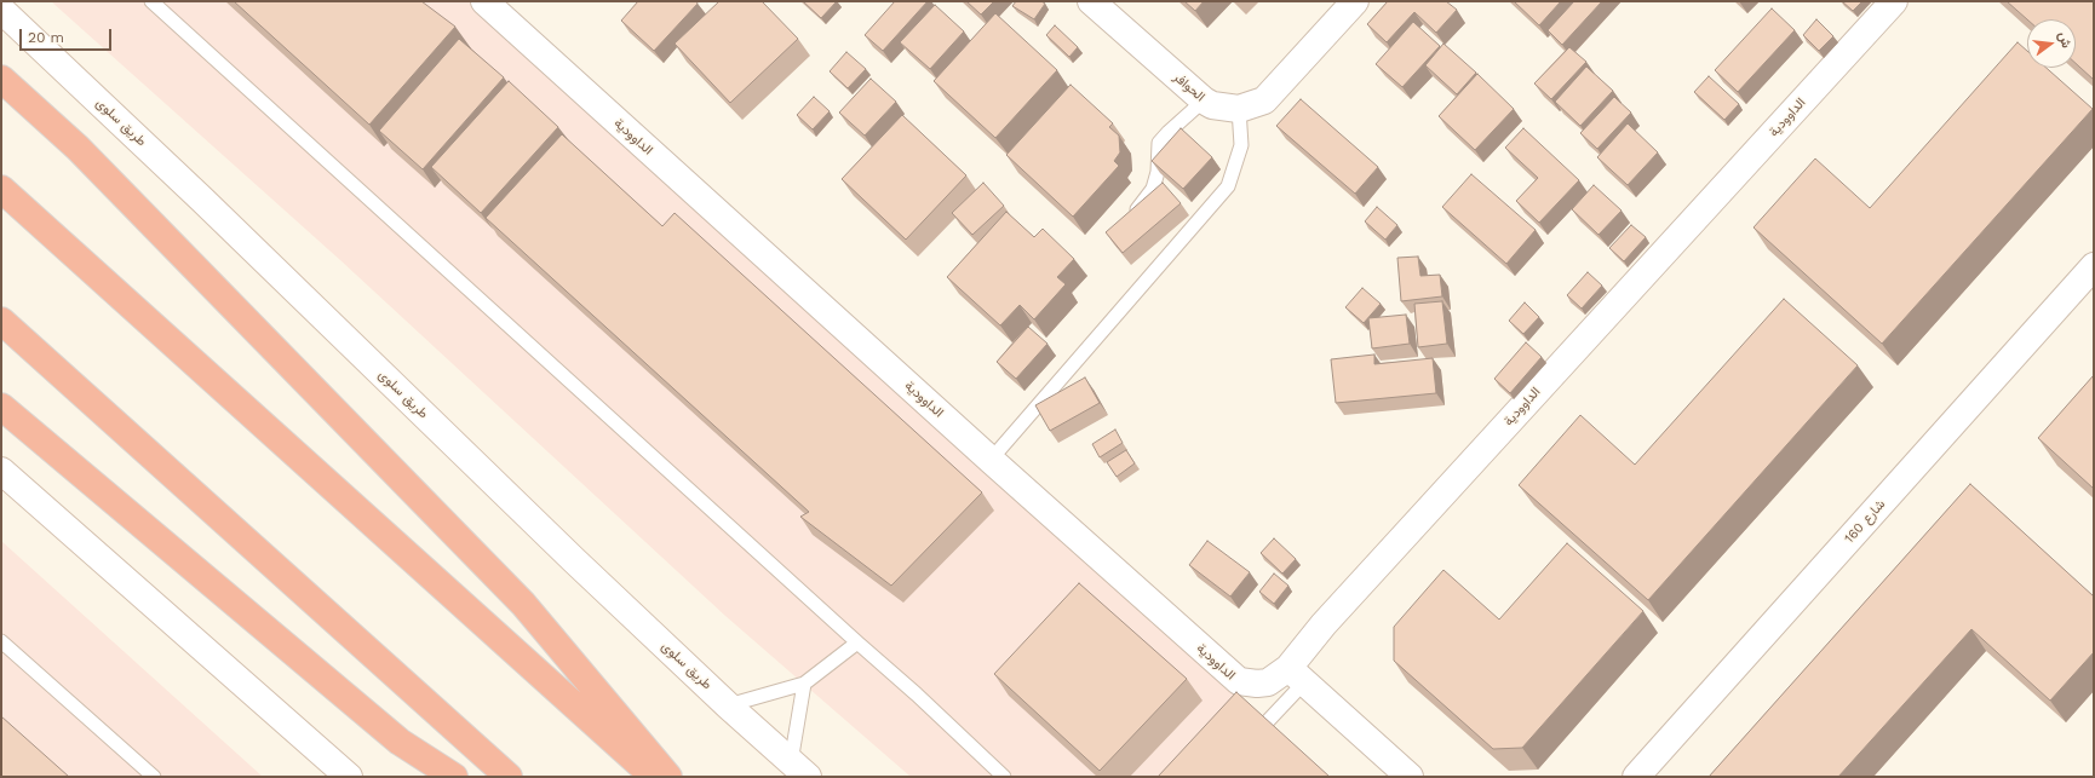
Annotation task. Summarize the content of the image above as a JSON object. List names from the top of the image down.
{
  "streets": {
    "street": [
      "الحوافر",
      "الداوودية",
      "طريق سلوى",
      "شارع 160"
    ]
  },
  "scale_bar": "20 m",
  "north": "right"
}
